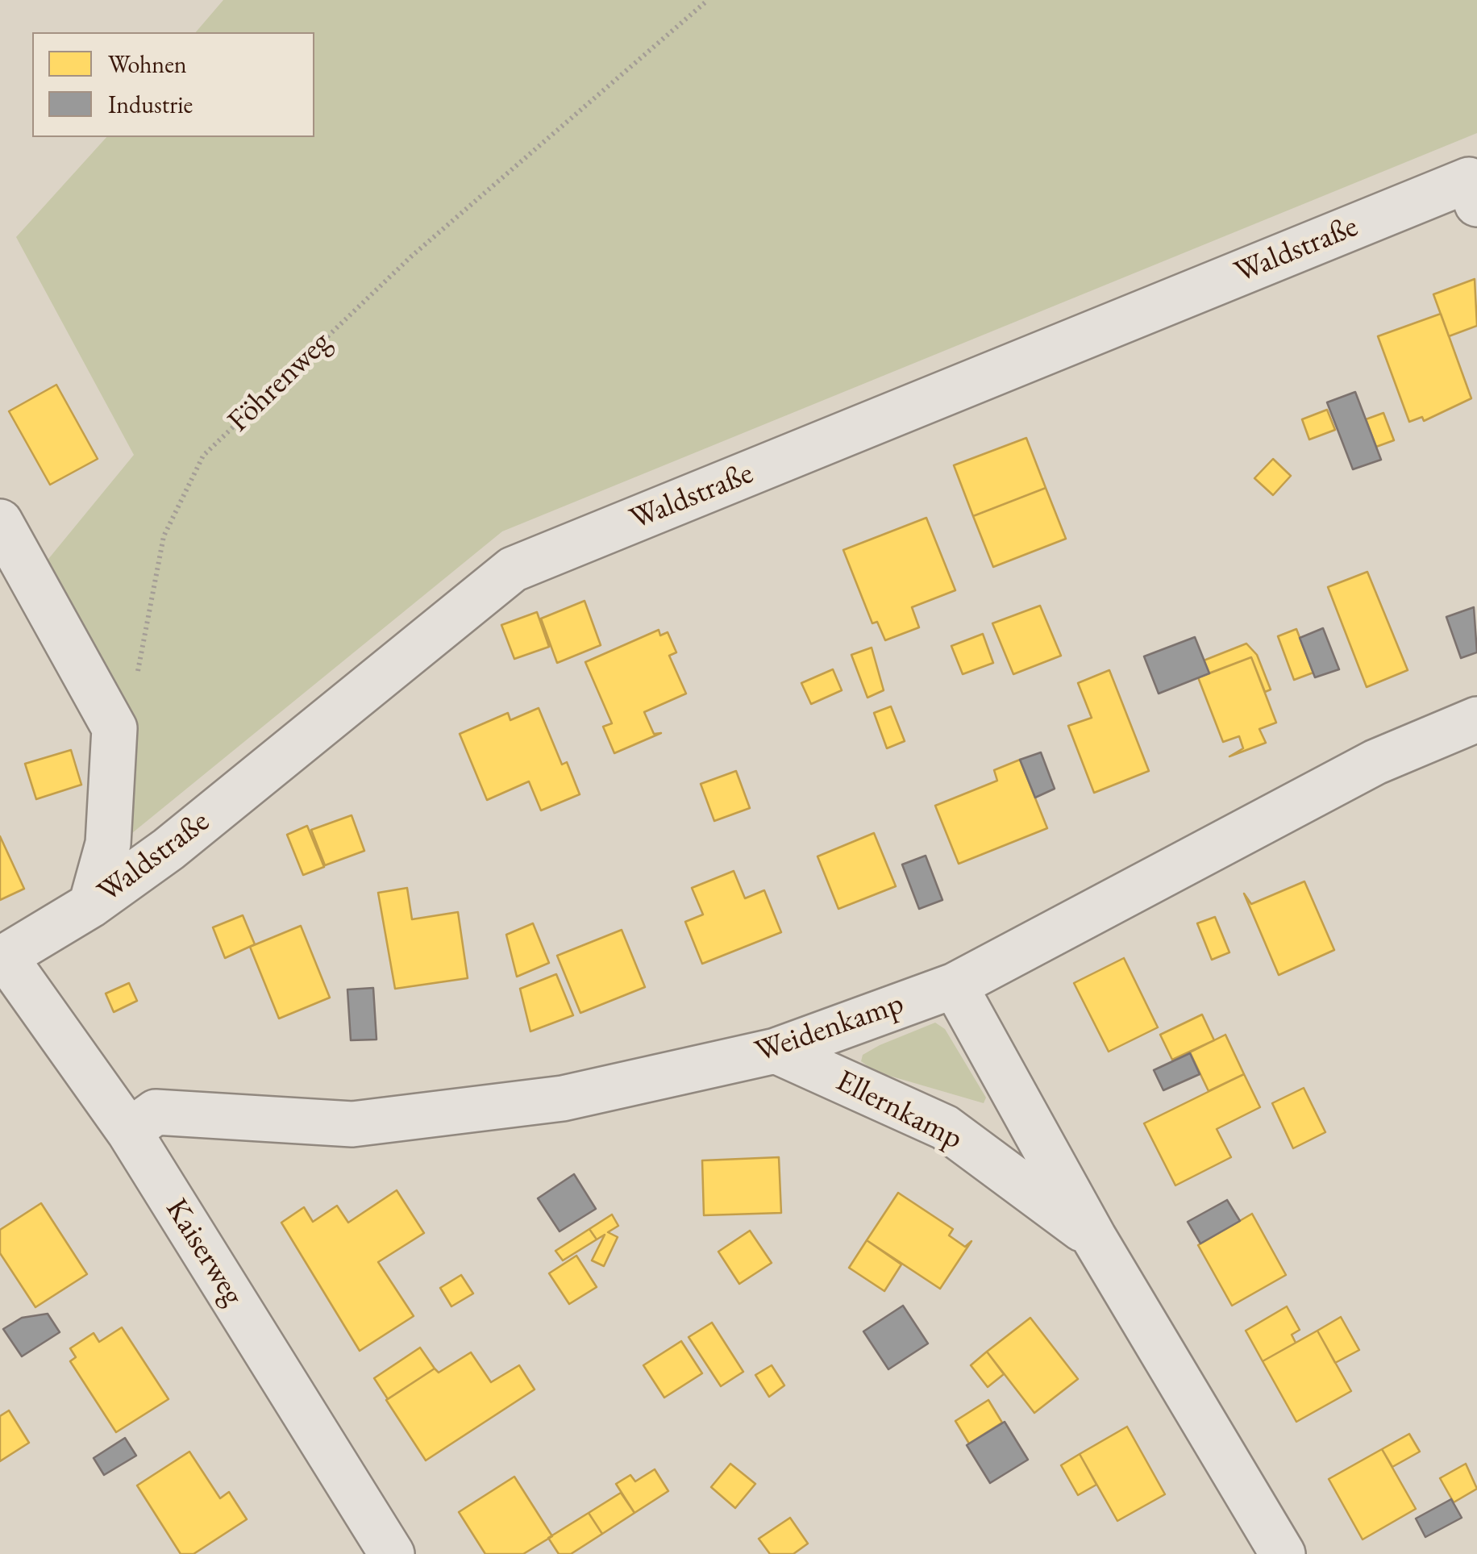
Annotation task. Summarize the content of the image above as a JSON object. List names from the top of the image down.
{
  "streets": {
    "street": [
      "Waldstraße",
      "Weidenkamp",
      "Ellernkamp",
      "Kaiserweg"
    ],
    "path": ["Föhrenweg"]
  },
  "crossings": [
    ["Waldstraße", "Kaiserweg"],
    ["Weidenkamp", "Ellernkamp"],
    ["Weidenkamp", "Kaiserweg"]
  ],
  "legend": ["Wohnen", "Industrie"]
}
